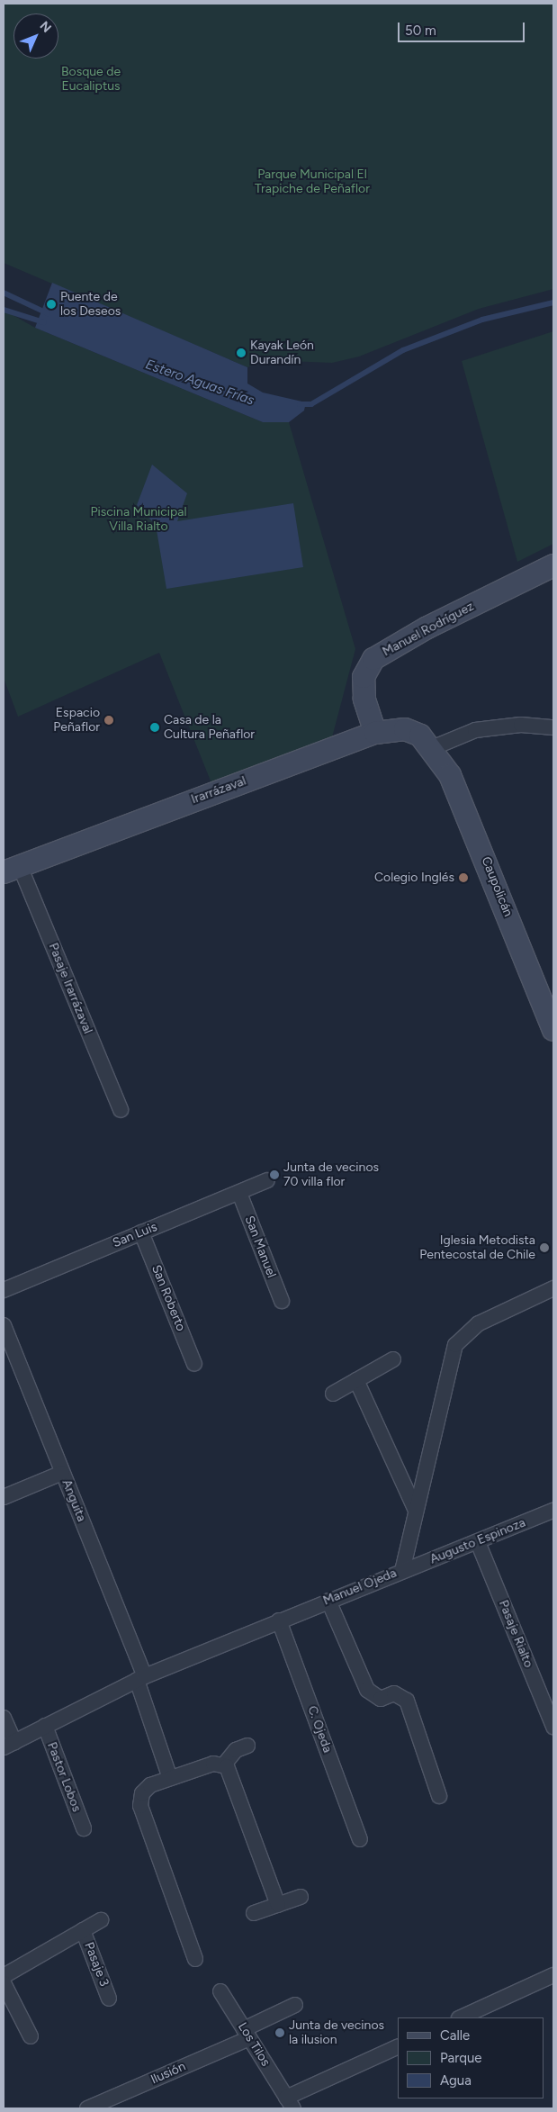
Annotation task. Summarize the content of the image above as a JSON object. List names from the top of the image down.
{
  "streets": {
    "main road": ["Manuel Rodríguez", "Irarrázaval", "Caupolicán"],
    "street": [
      "Pasaje Irarrázaval",
      "San Luis",
      "San Manuel",
      "San Roberto",
      "Anguita",
      "Augusto Espinoza",
      "Manuel Ojeda",
      "Pasaje Rialto",
      "C. Ojeda",
      "Pastor Lobos",
      "Pasaje 3",
      "Los Tilos",
      "Ilusión"
    ]
  },
  "crossings": [
    ["Manuel Rodríguez", "Irarrázaval"],
    ["Irarrázaval", "Caupolicán"],
    ["Irarrázaval", "Pasaje Irarrázaval"],
    ["San Luis", "San Manuel"],
    ["San Luis", "San Roberto"],
    ["Anguita", "Manuel Ojeda"],
    ["Augusto Espinoza", "Manuel Ojeda"],
    ["Augusto Espinoza", "Pasaje Rialto"],
    ["Manuel Ojeda", "C. Ojeda"],
    ["Manuel Ojeda", "Pastor Lobos"],
    ["Los Tilos", "Ilusión"]
  ],
  "water": ["Estero Aguas Frías"],
  "parks": ["Bosque de Eucaliptus", "Parque Municipal El Trapiche de Peñaflor", "Piscina Municipal Villa Rialto"],
  "places": [
    "Puente de los Deseos",
    "Kayak León Durandín",
    "Espacio Peñaflor",
    "Casa de la Cultura Peñaflor",
    "Colegio Inglés",
    "Junta de vecinos 70 villa flor",
    "Iglesia Metodista Pentecostal de Chile",
    "Junta de vecinos la ilusion"
  ],
  "legend": ["Calle", "Parque", "Agua"],
  "scale_bar": "50 m",
  "north": "top right"
}
